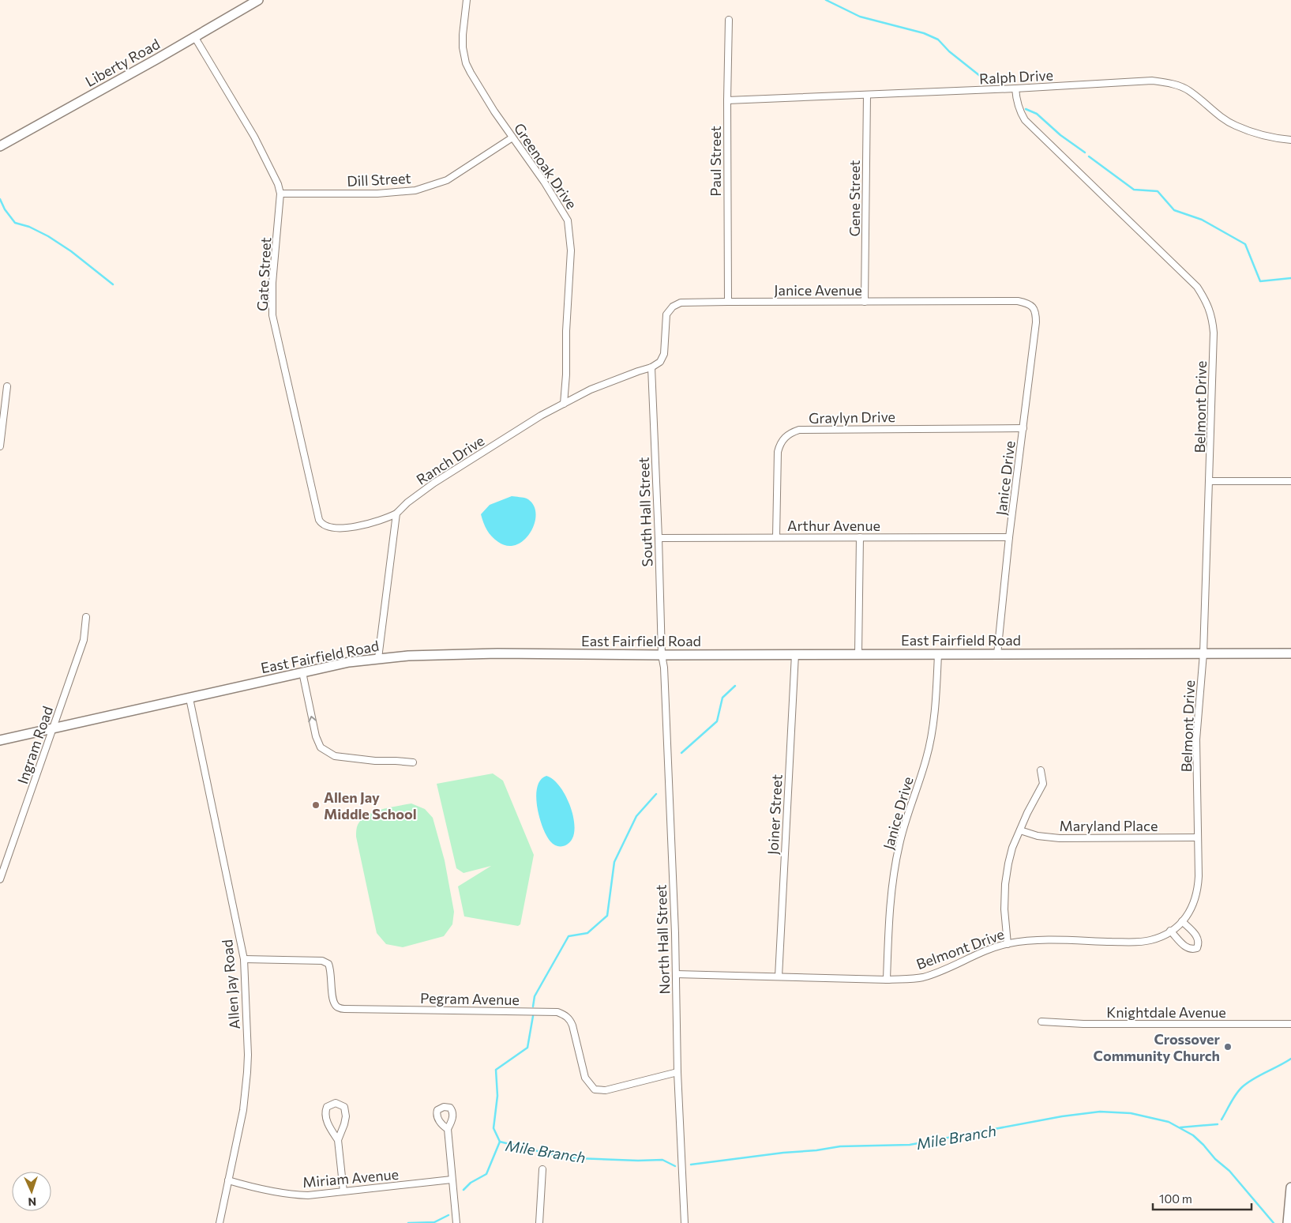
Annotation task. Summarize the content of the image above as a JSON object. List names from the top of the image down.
{
  "streets": {
    "main road": ["Liberty Road", "East Fairfield Road"],
    "street": [
      "Ralph Drive",
      "Paul Street",
      "Greenoak Drive",
      "Dill Street",
      "Gene Street",
      "Gate Street",
      "Janice Avenue",
      "Belmont Drive",
      "Graylyn Drive",
      "Ranch Drive",
      "Janice Drive",
      "South Hall Street",
      "Arthur Avenue",
      "Ingram Road",
      "Joiner Street",
      "Maryland Place",
      "North Hall Street",
      "Allen Jay Road",
      "Pegram Avenue",
      "Knightdale Avenue",
      "Miriam Avenue"
    ]
  },
  "crossings": [
    ["Liberty Road", "Gate Street"],
    ["Ralph Drive", "Paul Street"],
    ["Ralph Drive", "Gene Street"],
    ["Ralph Drive", "Belmont Drive"],
    ["Paul Street", "Janice Avenue"],
    ["Greenoak Drive", "Dill Street"],
    ["Greenoak Drive", "Ranch Drive"],
    ["Dill Street", "Gate Street"],
    ["Gene Street", "Janice Avenue"],
    ["Gate Street", "Ranch Drive"],
    ["Janice Avenue", "Ranch Drive"],
    ["Janice Avenue", "Janice Drive"],
    ["Janice Avenue", "South Hall Street"],
    ["Belmont Drive", "Janice Drive"],
    ["Belmont Drive", "East Fairfield Road"],
    ["Belmont Drive", "Joiner Street"],
    ["Belmont Drive", "Maryland Place"],
    ["Belmont Drive", "North Hall Street"],
    ["Graylyn Drive", "Janice Drive"],
    ["Graylyn Drive", "Arthur Avenue"],
    ["Ranch Drive", "South Hall Street"],
    ["Janice Drive", "Arthur Avenue"],
    ["Janice Drive", "East Fairfield Road"],
    ["South Hall Street", "Arthur Avenue"],
    ["South Hall Street", "East Fairfield Road"],
    ["South Hall Street", "North Hall Street"],
    ["East Fairfield Road", "Ingram Road"],
    ["East Fairfield Road", "Joiner Street"],
    ["East Fairfield Road", "North Hall Street"],
    ["East Fairfield Road", "Allen Jay Road"],
    ["North Hall Street", "Pegram Avenue"],
    ["Allen Jay Road", "Pegram Avenue"],
    ["Allen Jay Road", "Miriam Avenue"]
  ],
  "water": ["Mile Branch"],
  "places": ["Allen Jay Middle School", "Crossover Community Church"],
  "scale_bar": "100 m",
  "north": "bottom"
}
